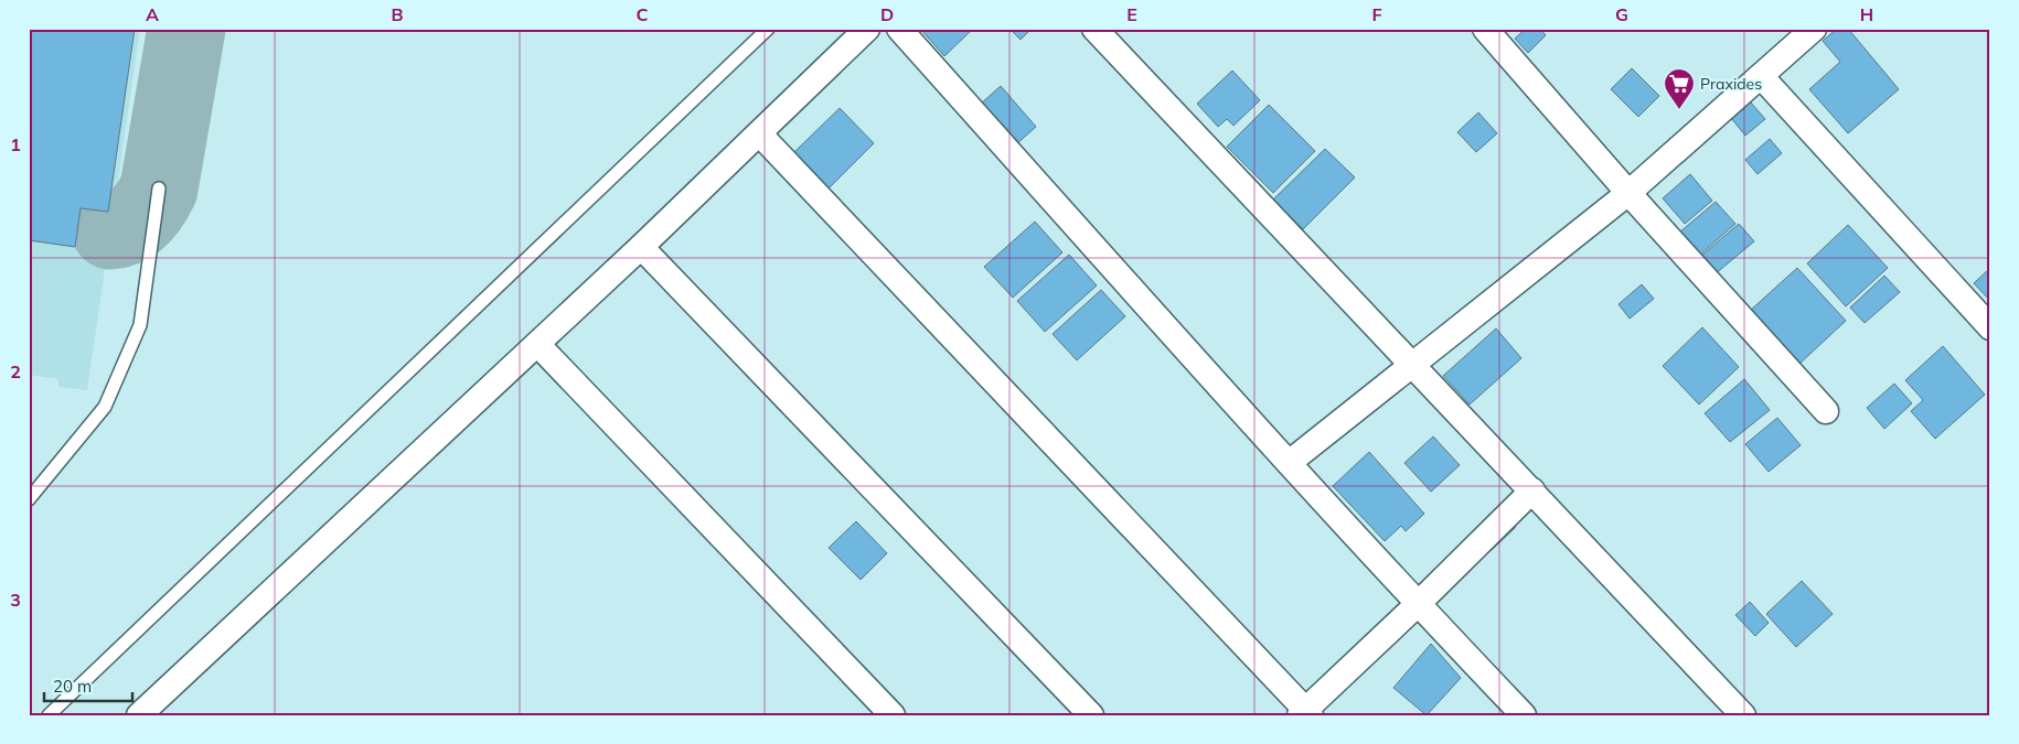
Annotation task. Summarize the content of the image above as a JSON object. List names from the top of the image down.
{
  "places": {
    "supermarket": ["Praxides"]
  },
  "scale_bar": "20 m",
  "grid": {
    "columns": [
      "A",
      "B",
      "C",
      "D",
      "E",
      "F",
      "G",
      "H"
    ],
    "rows": ["1", "2", "3"]
  }
}
